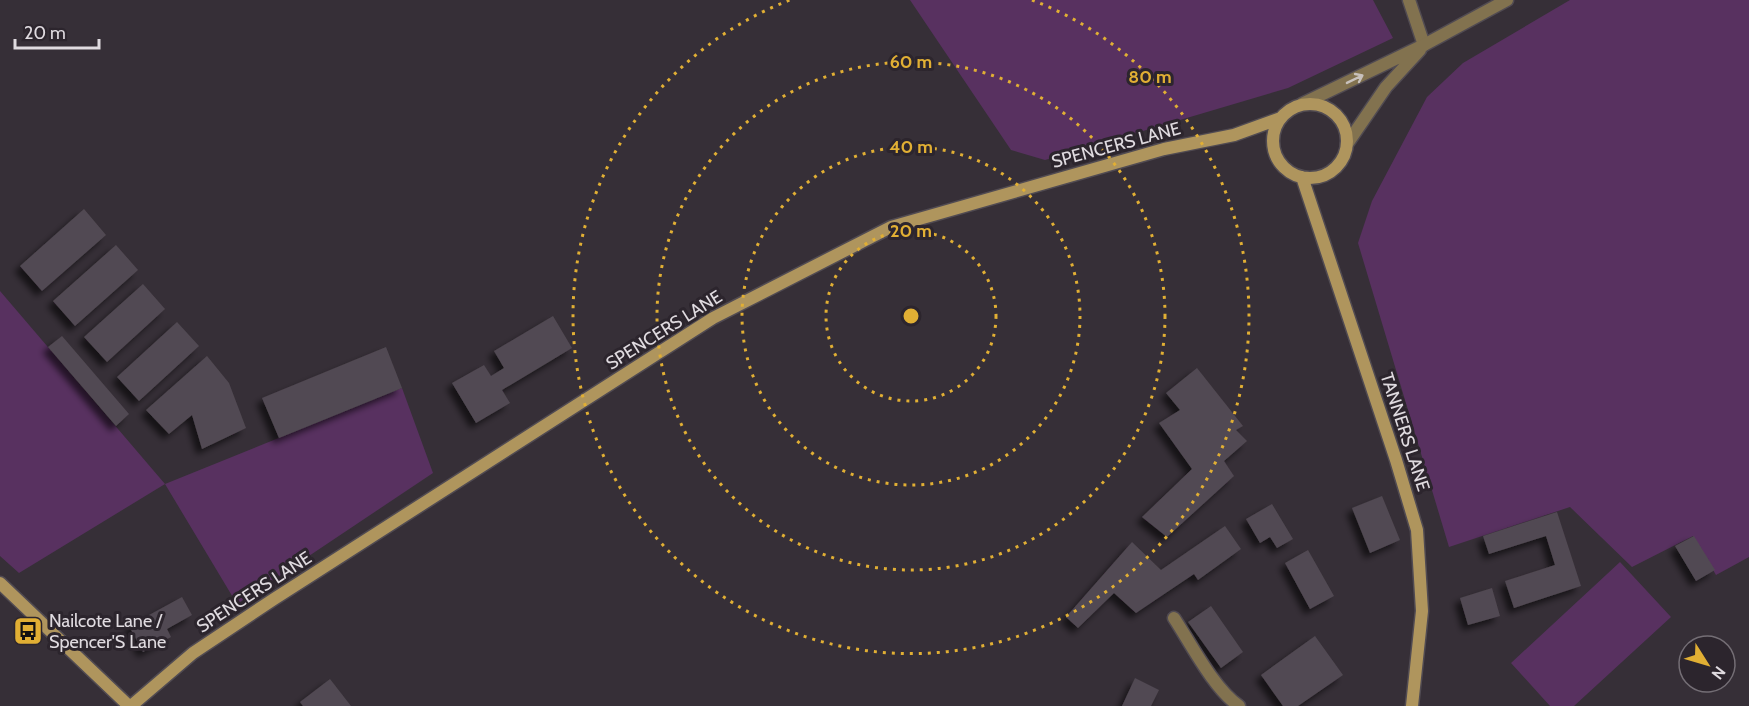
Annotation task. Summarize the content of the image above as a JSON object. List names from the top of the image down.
{
  "streets": {
    "main road": ["SPENCERS LANE", "TANNERS LANE"]
  },
  "crossings": [
    ["SPENCERS LANE", "TANNERS LANE"]
  ],
  "places": {
    "bus stop": ["Nailcote Lane / Spencer'S Lane"]
  },
  "scale_bar": "20 m",
  "north": "bottom right",
  "rings": [
    "60 m",
    "80 m",
    "40 m",
    "20 m"
  ]
}
